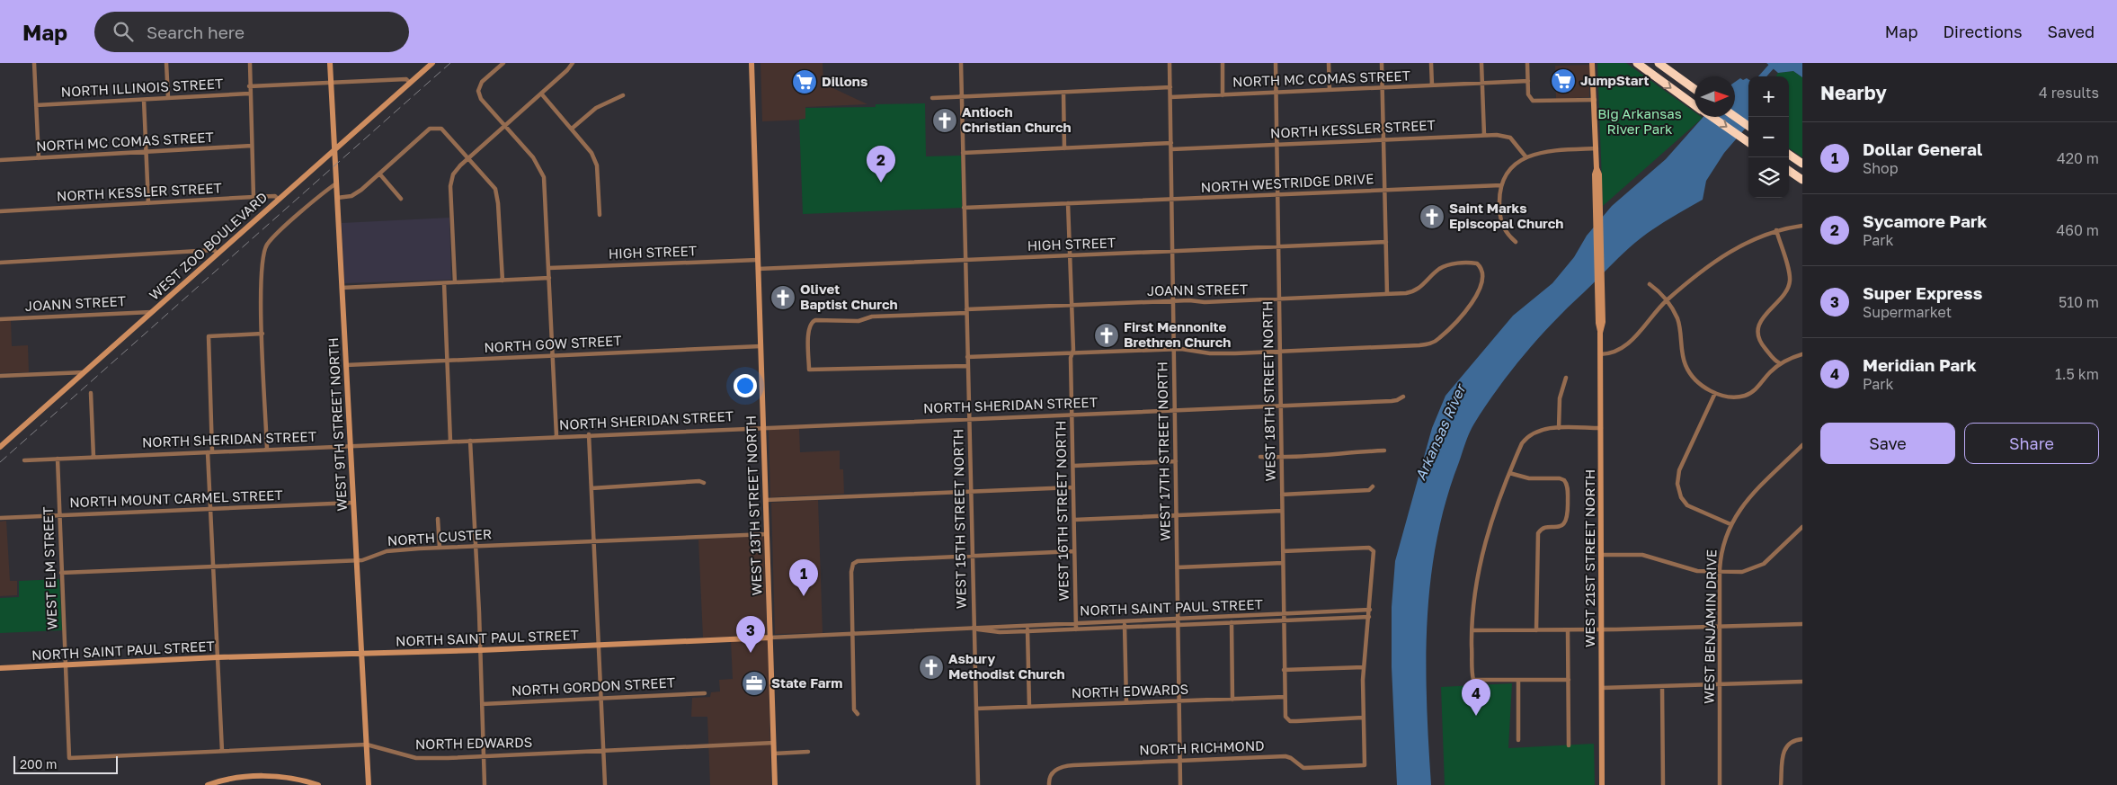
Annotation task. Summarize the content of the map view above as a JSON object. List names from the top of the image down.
{
  "streets": {
    "street": [
      "NORTH MC COMAS STREET",
      "NORTH ILLINOIS STREET",
      "NORTH KESSLER STREET",
      "NORTH WESTRIDGE DRIVE",
      "HIGH STREET",
      "WEST ZOO BOULEVARD",
      "JOANN STREET",
      "NORTH GOW STREET",
      "WEST 18TH STREET NORTH",
      "NORTH SHERIDAN STREET",
      "WEST 9TH STREET NORTH",
      "WEST 17TH STREET NORTH",
      "NORTH MOUNT CARMEL STREET",
      "WEST 13TH STREET NORTH",
      "WEST 16TH STREET NORTH",
      "WEST 15TH STREET NORTH",
      "NORTH CUSTER",
      "WEST 21ST STREET NORTH",
      "WEST ELM STREET",
      "NORTH SAINT PAUL STREET",
      "WEST BENJAMIN DRIVE",
      "NORTH GORDON STREET",
      "NORTH EDWARDS",
      "NORTH RICHMOND"
    ]
  },
  "crossings": [
    ["NORTH MC COMAS STREET", "WEST 18TH STREET NORTH"],
    ["NORTH MC COMAS STREET", "WEST 17TH STREET NORTH"],
    ["NORTH KESSLER STREET", "WEST ZOO BOULEVARD"],
    ["NORTH KESSLER STREET", "WEST 18TH STREET NORTH"],
    ["NORTH KESSLER STREET", "WEST 17TH STREET NORTH"],
    ["NORTH WESTRIDGE DRIVE", "WEST 18TH STREET NORTH"],
    ["NORTH WESTRIDGE DRIVE", "WEST 17TH STREET NORTH"],
    ["NORTH WESTRIDGE DRIVE", "WEST 16TH STREET NORTH"],
    ["NORTH WESTRIDGE DRIVE", "WEST 15TH STREET NORTH"],
    ["HIGH STREET", "WEST 18TH STREET NORTH"],
    ["HIGH STREET", "WEST 17TH STREET NORTH"],
    ["HIGH STREET", "WEST 13TH STREET NORTH"],
    ["HIGH STREET", "WEST 16TH STREET NORTH"],
    ["HIGH STREET", "WEST 15TH STREET NORTH"],
    ["WEST ZOO BOULEVARD", "JOANN STREET"],
    ["WEST ZOO BOULEVARD", "WEST 9TH STREET NORTH"],
    ["JOANN STREET", "WEST 18TH STREET NORTH"],
    ["JOANN STREET", "WEST 17TH STREET NORTH"],
    ["JOANN STREET", "WEST 16TH STREET NORTH"],
    ["JOANN STREET", "WEST 15TH STREET NORTH"],
    ["NORTH GOW STREET", "WEST 9TH STREET NORTH"],
    ["NORTH GOW STREET", "WEST 13TH STREET NORTH"],
    ["WEST 18TH STREET NORTH", "NORTH SHERIDAN STREET"],
    ["WEST 18TH STREET NORTH", "NORTH SAINT PAUL STREET"],
    ["WEST 18TH STREET NORTH", "NORTH EDWARDS"],
    ["WEST 18TH STREET NORTH", "NORTH RICHMOND"],
    ["NORTH SHERIDAN STREET", "WEST 9TH STREET NORTH"],
    ["NORTH SHERIDAN STREET", "WEST 17TH STREET NORTH"],
    ["NORTH SHERIDAN STREET", "WEST 13TH STREET NORTH"],
    ["NORTH SHERIDAN STREET", "WEST 16TH STREET NORTH"],
    ["NORTH SHERIDAN STREET", "WEST 15TH STREET NORTH"],
    ["NORTH SHERIDAN STREET", "WEST ELM STREET"],
    ["WEST 9TH STREET NORTH", "NORTH MOUNT CARMEL STREET"],
    ["WEST 9TH STREET NORTH", "NORTH CUSTER"],
    ["WEST 9TH STREET NORTH", "NORTH SAINT PAUL STREET"],
    ["WEST 9TH STREET NORTH", "NORTH EDWARDS"],
    ["WEST 17TH STREET NORTH", "NORTH SAINT PAUL STREET"],
    ["WEST 17TH STREET NORTH", "NORTH EDWARDS"],
    ["WEST 17TH STREET NORTH", "NORTH RICHMOND"],
    ["NORTH MOUNT CARMEL STREET", "WEST ELM STREET"],
    ["WEST 13TH STREET NORTH", "NORTH CUSTER"],
    ["WEST 13TH STREET NORTH", "NORTH SAINT PAUL STREET"],
    ["WEST 13TH STREET NORTH", "NORTH EDWARDS"],
    ["WEST 16TH STREET NORTH", "NORTH SAINT PAUL STREET"],
    ["WEST 15TH STREET NORTH", "NORTH SAINT PAUL STREET"],
    ["WEST 15TH STREET NORTH", "NORTH EDWARDS"],
    ["NORTH CUSTER", "WEST ELM STREET"],
    ["WEST ELM STREET", "NORTH SAINT PAUL STREET"],
    ["WEST ELM STREET", "NORTH EDWARDS"]
  ],
  "water": ["Arkansas River"],
  "parks": ["Big Arkansas River Park"],
  "places": {
    "supermarket": ["JumpStart", "Dillons"],
    "church": [
      "Antioch Christian Church",
      "Saint Marks Episcopal Church",
      "Olivet Baptist Church",
      "First Mennonite Brethren Church",
      "Asbury Methodist Church"
    ],
    "office": ["State Farm"]
  },
  "scale_bar": "200 m",
  "north": "right",
  "page": {
    "header": "Map",
    "search": "Search here",
    "nav": ["Map", "Directions", "Saved"],
    "heading": ["Nearby", "4 results"],
    "map_buttons": ["+", "−"],
    "list": [
      {
        "mark": "1",
        "name": "Dollar General",
        "note": "Shop",
        "value": "420 m"
      },
      {
        "mark": "2",
        "name": "Sycamore Park",
        "note": "Park",
        "value": "460 m"
      },
      {
        "mark": "3",
        "name": "Super Express",
        "note": "Supermarket",
        "value": "510 m"
      },
      {
        "mark": "4",
        "name": "Meridian Park",
        "note": "Park",
        "value": "1.5 km"
      }
    ],
    "pins": [
      "2",
      "1",
      "3",
      "4"
    ],
    "buttons": ["Save", "Share"],
    "scale": "200 m"
  }
}
